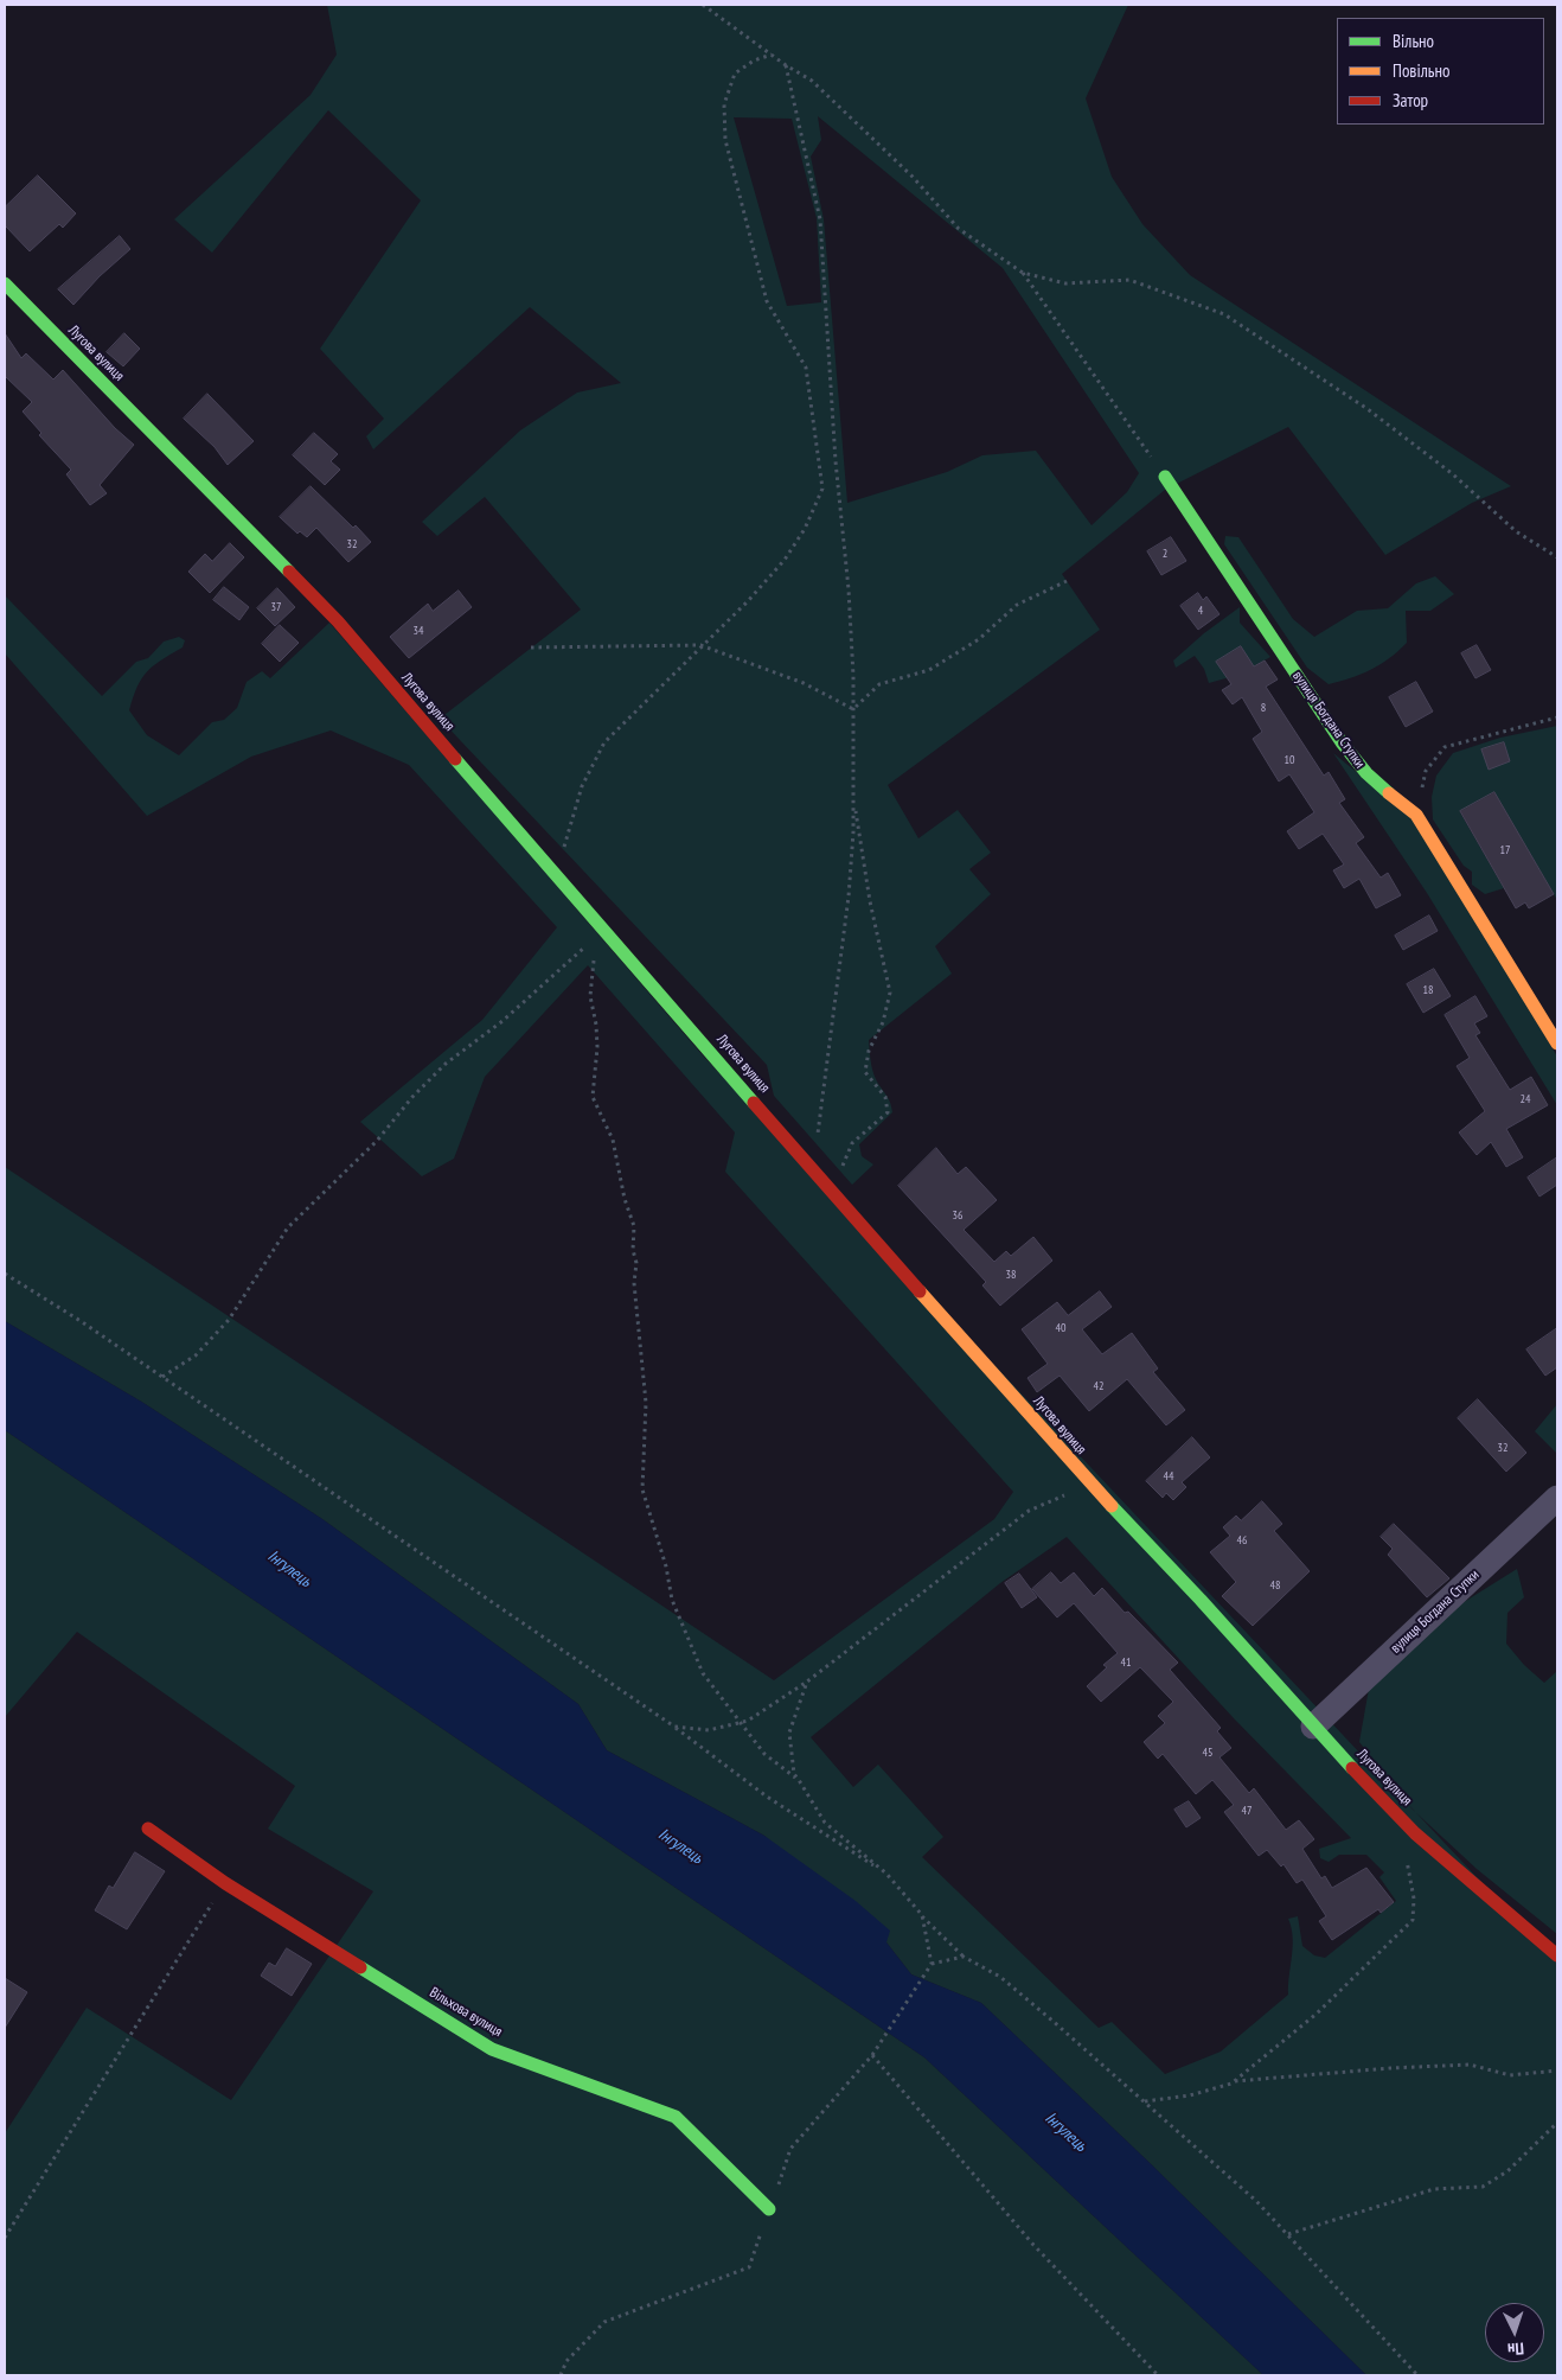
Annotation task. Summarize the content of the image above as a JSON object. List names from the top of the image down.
{
  "streets": {
    "street": ["Лугова вулиця", "вулиця Богдана Ступки", "Вільхова вулиця"]
  },
  "crossings": [
    ["Лугова вулиця", "вулиця Богдана Ступки"]
  ],
  "water": ["Інгулець"],
  "house_numbers": [
    "32",
    "2",
    "37",
    "4",
    "34",
    "8",
    "10",
    "17",
    "18",
    "24",
    "36",
    "38",
    "40",
    "42",
    "32",
    "44",
    "46",
    "48",
    "41",
    "45",
    "47"
  ],
  "legend": ["Вільно", "Повільно", "Затор"],
  "north": "bottom"
}
